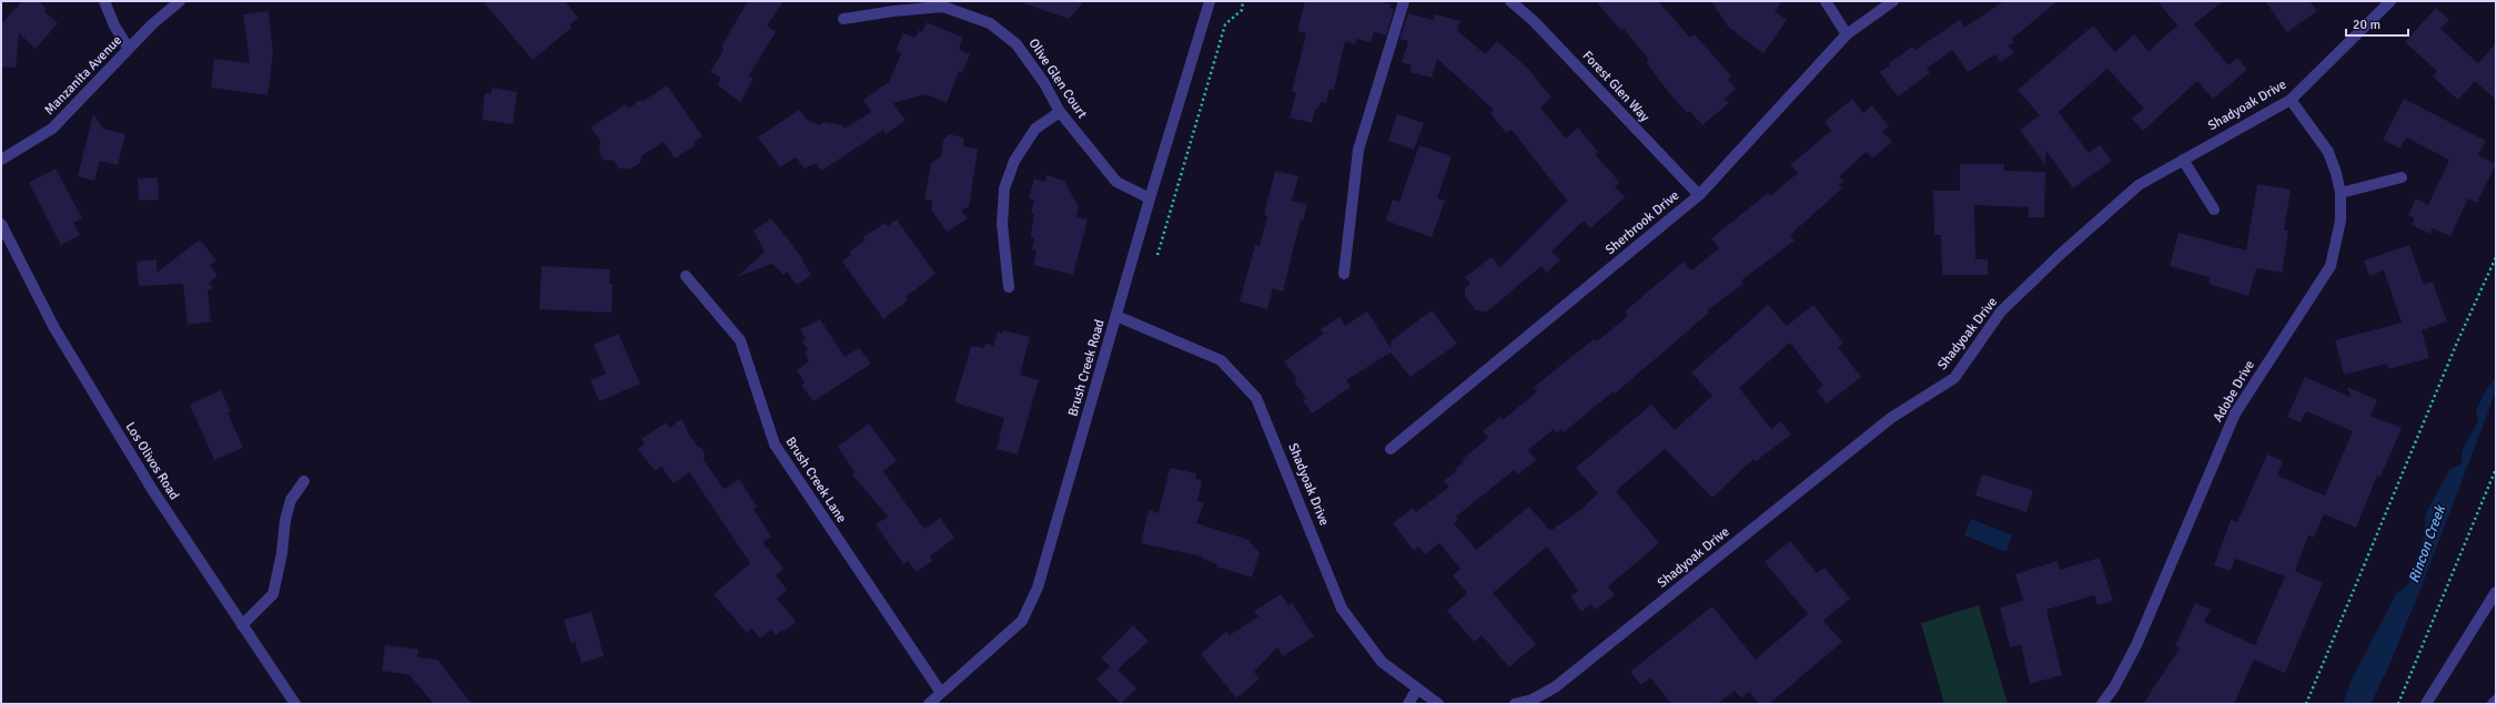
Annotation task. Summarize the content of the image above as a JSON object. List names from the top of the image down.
{
  "streets": {
    "street": [
      "Manzanita Avenue",
      "Olive Glen Court",
      "Forest Glen Way",
      "Shadyoak Drive",
      "Sherbrook Drive",
      "Brush Creek Road",
      "Adobe Drive",
      "Los Olivos Road",
      "Brush Creek Lane"
    ]
  },
  "crossings": [
    ["Olive Glen Court", "Brush Creek Road"],
    ["Forest Glen Way", "Sherbrook Drive"],
    ["Shadyoak Drive", "Brush Creek Road"],
    ["Shadyoak Drive", "Adobe Drive"],
    ["Brush Creek Road", "Brush Creek Lane"]
  ],
  "water": ["Rincon Creek"],
  "scale_bar": "20 m"
}
